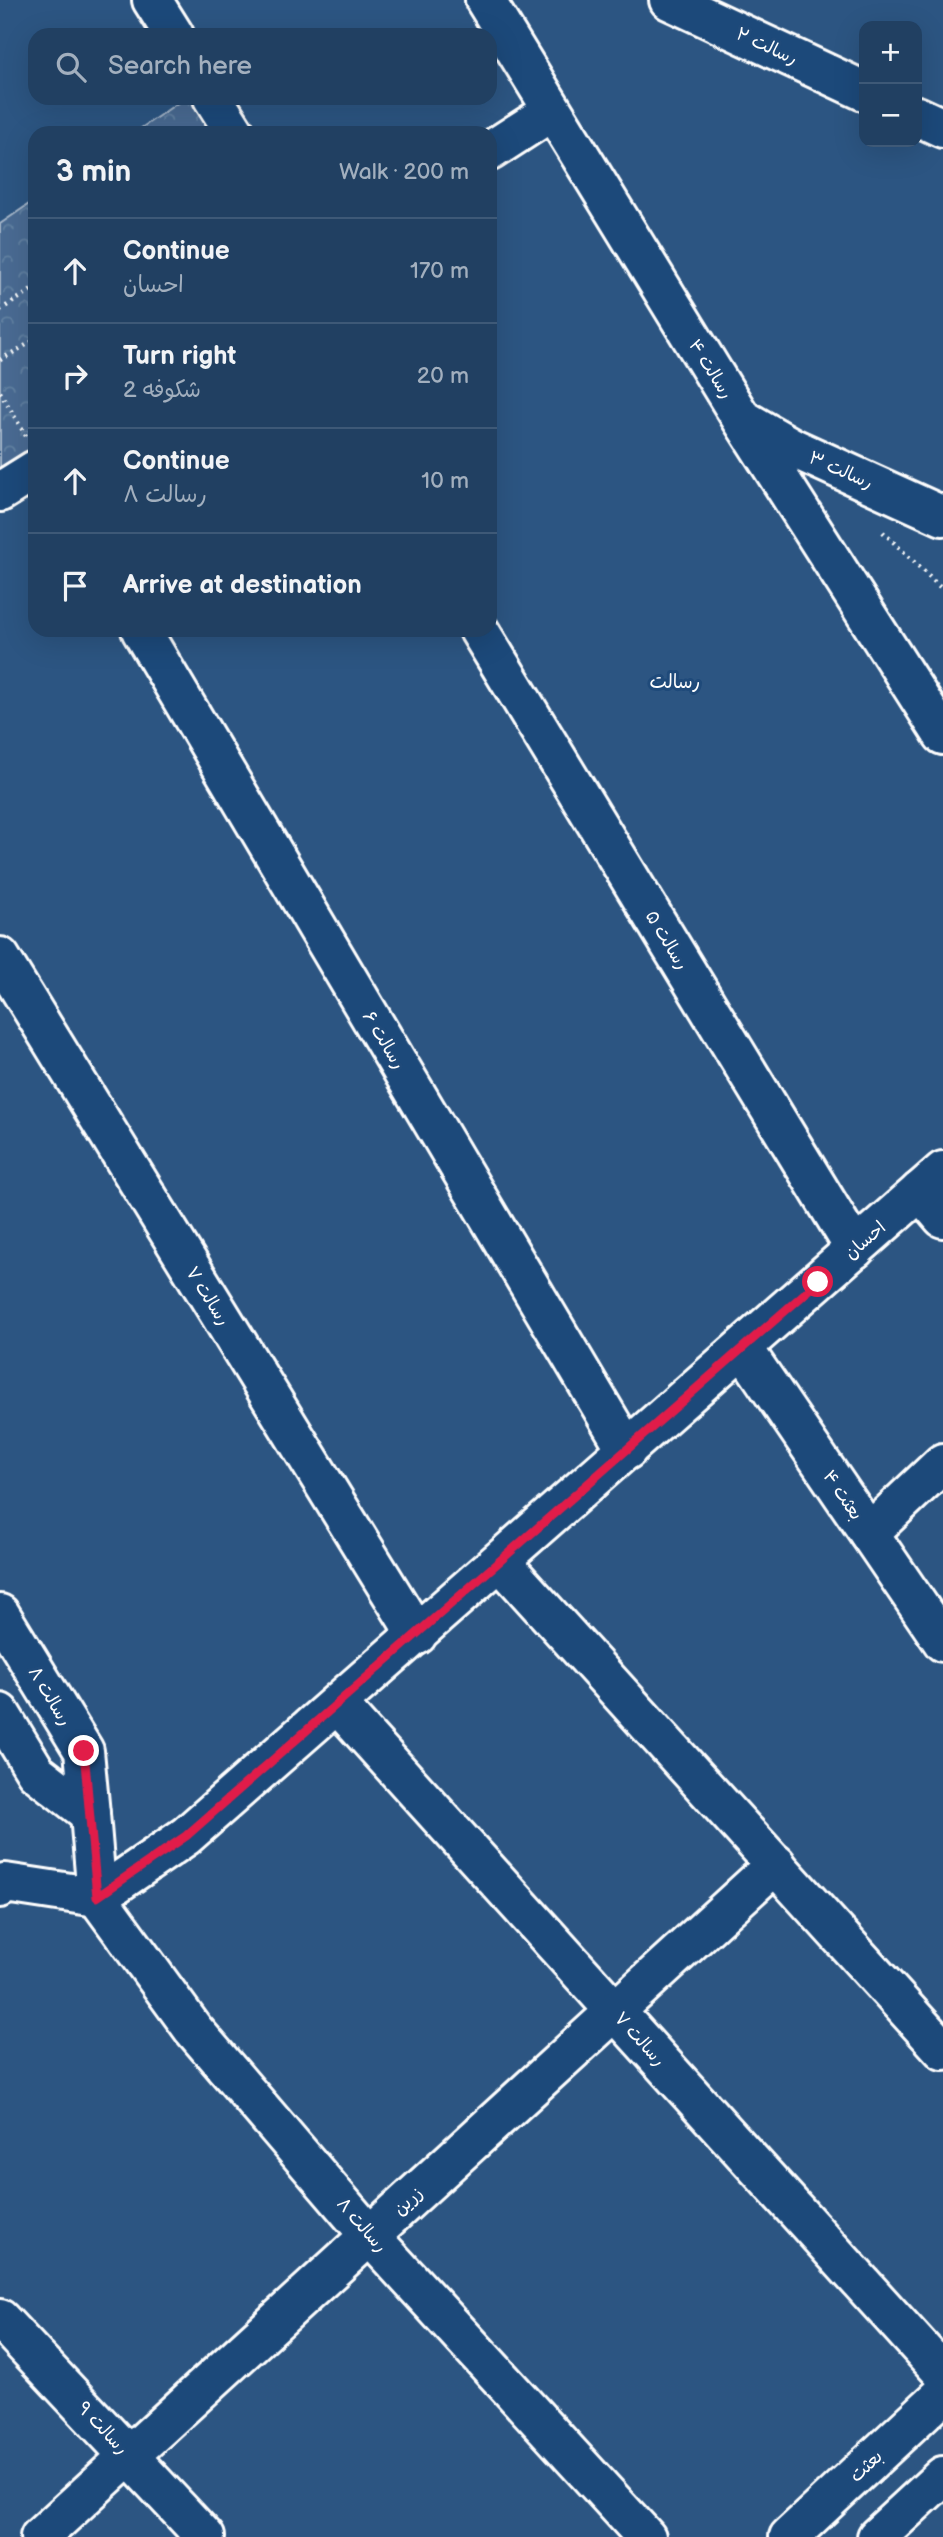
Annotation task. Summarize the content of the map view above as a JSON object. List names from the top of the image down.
{
  "streets": {
    "street": [
      "رسالت ۲",
      "رسالت ۴",
      "رسالت ۳",
      "رسالت ۵",
      "رسالت ۶",
      "احسان",
      "رسالت ۷",
      "بعثت ۴",
      "رسالت ۸",
      "زرین",
      "رسالت ۹",
      "بعثت"
    ]
  },
  "crossings": [
    ["رسالت ۴", "رسالت ۳"],
    ["رسالت ۵", "احسان"],
    ["رسالت ۶", "احسان"],
    ["احسان", "رسالت ۷"],
    ["احسان", "بعثت ۴"],
    ["احسان", "رسالت ۸"],
    ["رسالت ۷", "زرین"],
    ["رسالت ۸", "زرین"],
    ["زرین", "رسالت ۹"]
  ],
  "districts": ["رسالت"],
  "page": {
    "map_buttons": ["+", "−"],
    "search": "Search here",
    "heading": ["3 min", "Walk · 200 m"],
    "list": [
      ["Continue", "احسان", "170 m"],
      ["Turn right", "شکوفه 2", "20 m"],
      ["Continue", "رسالت ۸", "10 m"],
      "Arrive at destination"
    ]
  }
}
